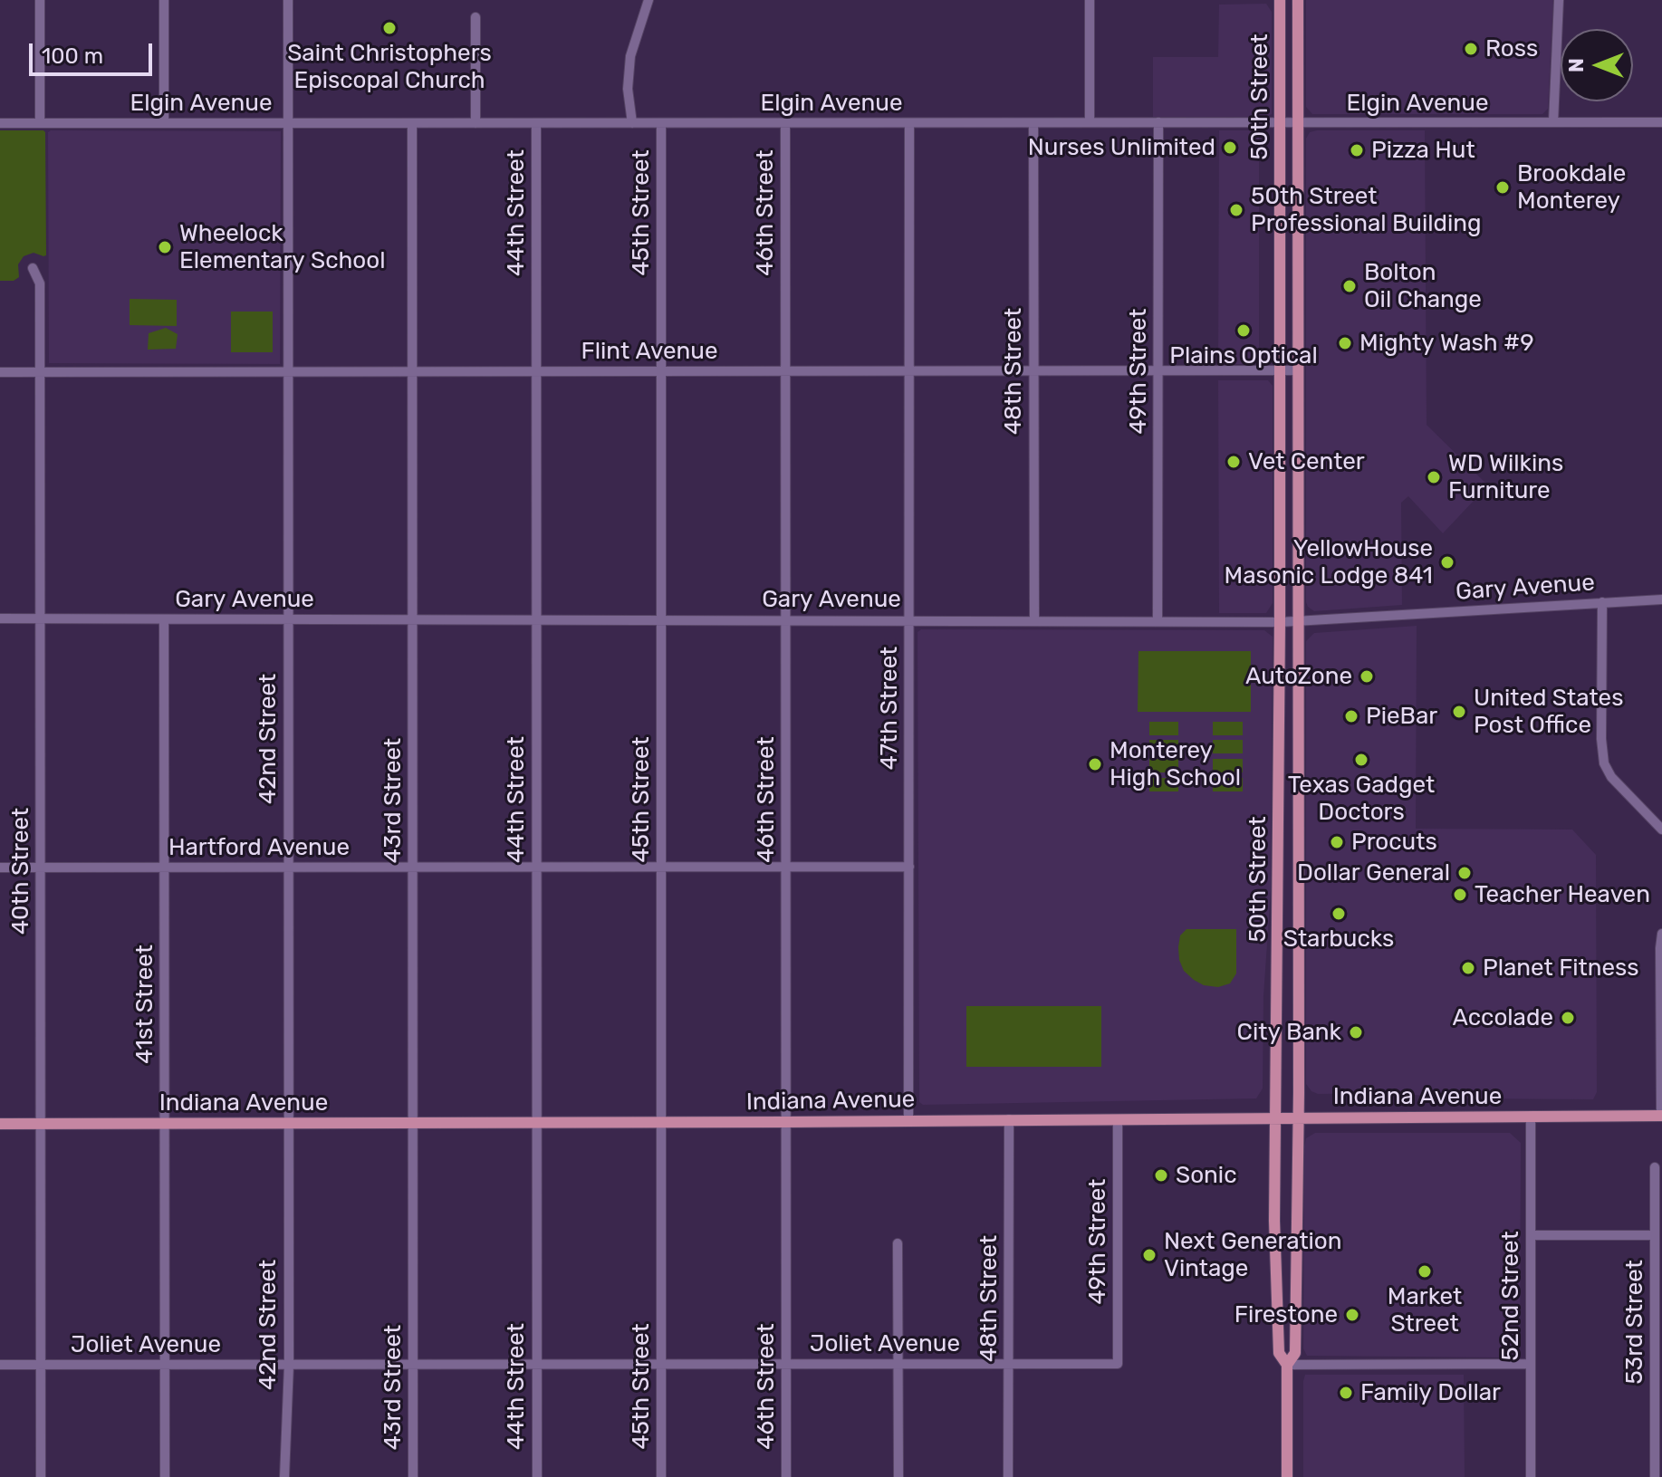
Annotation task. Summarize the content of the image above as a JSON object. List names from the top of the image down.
{
  "streets": {
    "main road": ["50th Street", "Indiana Avenue"],
    "street": [
      "Elgin Avenue",
      "44th Street",
      "45th Street",
      "46th Street",
      "Flint Avenue",
      "48th Street",
      "49th Street",
      "Gary Avenue",
      "47th Street",
      "42nd Street",
      "43rd Street",
      "Hartford Avenue",
      "40th Street",
      "41st Street",
      "52nd Street",
      "53rd Street",
      "Joliet Avenue"
    ]
  },
  "crossings": [
    ["50th Street", "Elgin Avenue"],
    ["50th Street", "Flint Avenue"],
    ["50th Street", "Gary Avenue"],
    ["50th Street", "Indiana Avenue"],
    ["Elgin Avenue", "44th Street"],
    ["Elgin Avenue", "45th Street"],
    ["Elgin Avenue", "46th Street"],
    ["Elgin Avenue", "48th Street"],
    ["Elgin Avenue", "49th Street"],
    ["Elgin Avenue", "47th Street"],
    ["Elgin Avenue", "42nd Street"],
    ["Elgin Avenue", "43rd Street"],
    ["44th Street", "Flint Avenue"],
    ["44th Street", "Gary Avenue"],
    ["44th Street", "Hartford Avenue"],
    ["44th Street", "Indiana Avenue"],
    ["44th Street", "Joliet Avenue"],
    ["45th Street", "Flint Avenue"],
    ["45th Street", "Gary Avenue"],
    ["45th Street", "Hartford Avenue"],
    ["45th Street", "Indiana Avenue"],
    ["45th Street", "Joliet Avenue"],
    ["46th Street", "Flint Avenue"],
    ["46th Street", "Gary Avenue"],
    ["46th Street", "Hartford Avenue"],
    ["46th Street", "Indiana Avenue"],
    ["46th Street", "Joliet Avenue"],
    ["Flint Avenue", "48th Street"],
    ["Flint Avenue", "49th Street"],
    ["Flint Avenue", "47th Street"],
    ["Flint Avenue", "42nd Street"],
    ["Flint Avenue", "43rd Street"],
    ["Flint Avenue", "40th Street"],
    ["48th Street", "Gary Avenue"],
    ["48th Street", "Indiana Avenue"],
    ["48th Street", "Joliet Avenue"],
    ["49th Street", "Gary Avenue"],
    ["49th Street", "Indiana Avenue"],
    ["49th Street", "Joliet Avenue"],
    ["Gary Avenue", "47th Street"],
    ["Gary Avenue", "42nd Street"],
    ["Gary Avenue", "43rd Street"],
    ["Gary Avenue", "40th Street"],
    ["Gary Avenue", "41st Street"],
    ["47th Street", "Hartford Avenue"],
    ["47th Street", "Indiana Avenue"],
    ["42nd Street", "Hartford Avenue"],
    ["42nd Street", "Indiana Avenue"],
    ["42nd Street", "Joliet Avenue"],
    ["43rd Street", "Hartford Avenue"],
    ["43rd Street", "Indiana Avenue"],
    ["43rd Street", "Joliet Avenue"],
    ["Hartford Avenue", "40th Street"],
    ["Hartford Avenue", "41st Street"],
    ["40th Street", "Indiana Avenue"],
    ["40th Street", "Joliet Avenue"],
    ["41st Street", "Indiana Avenue"],
    ["41st Street", "Joliet Avenue"],
    ["Indiana Avenue", "52nd Street"]
  ],
  "places": [
    "Saint Christophers Episcopal Church",
    "Ross",
    "Nurses Unlimited",
    "Pizza Hut",
    "Brookdale Monterey",
    "50th Street Professional Building",
    "Wheelock Elementary School",
    "Bolton Oil Change",
    "Plains Optical",
    "Mighty Wash #9",
    "Vet Center",
    "WD Wilkins Furniture",
    "YellowHouse Masonic Lodge 841",
    "AutoZone",
    "United States Post Office",
    "PieBar",
    "Texas Gadget Doctors",
    "Monterey High School",
    "Procuts",
    "Dollar General",
    "Teacher Heaven",
    "Starbucks",
    "Planet Fitness",
    "Accolade",
    "City Bank",
    "Sonic",
    "Next Generation Vintage",
    "Market Street",
    "Firestone",
    "Family Dollar"
  ],
  "scale_bar": "100 m",
  "north": "left"
}
